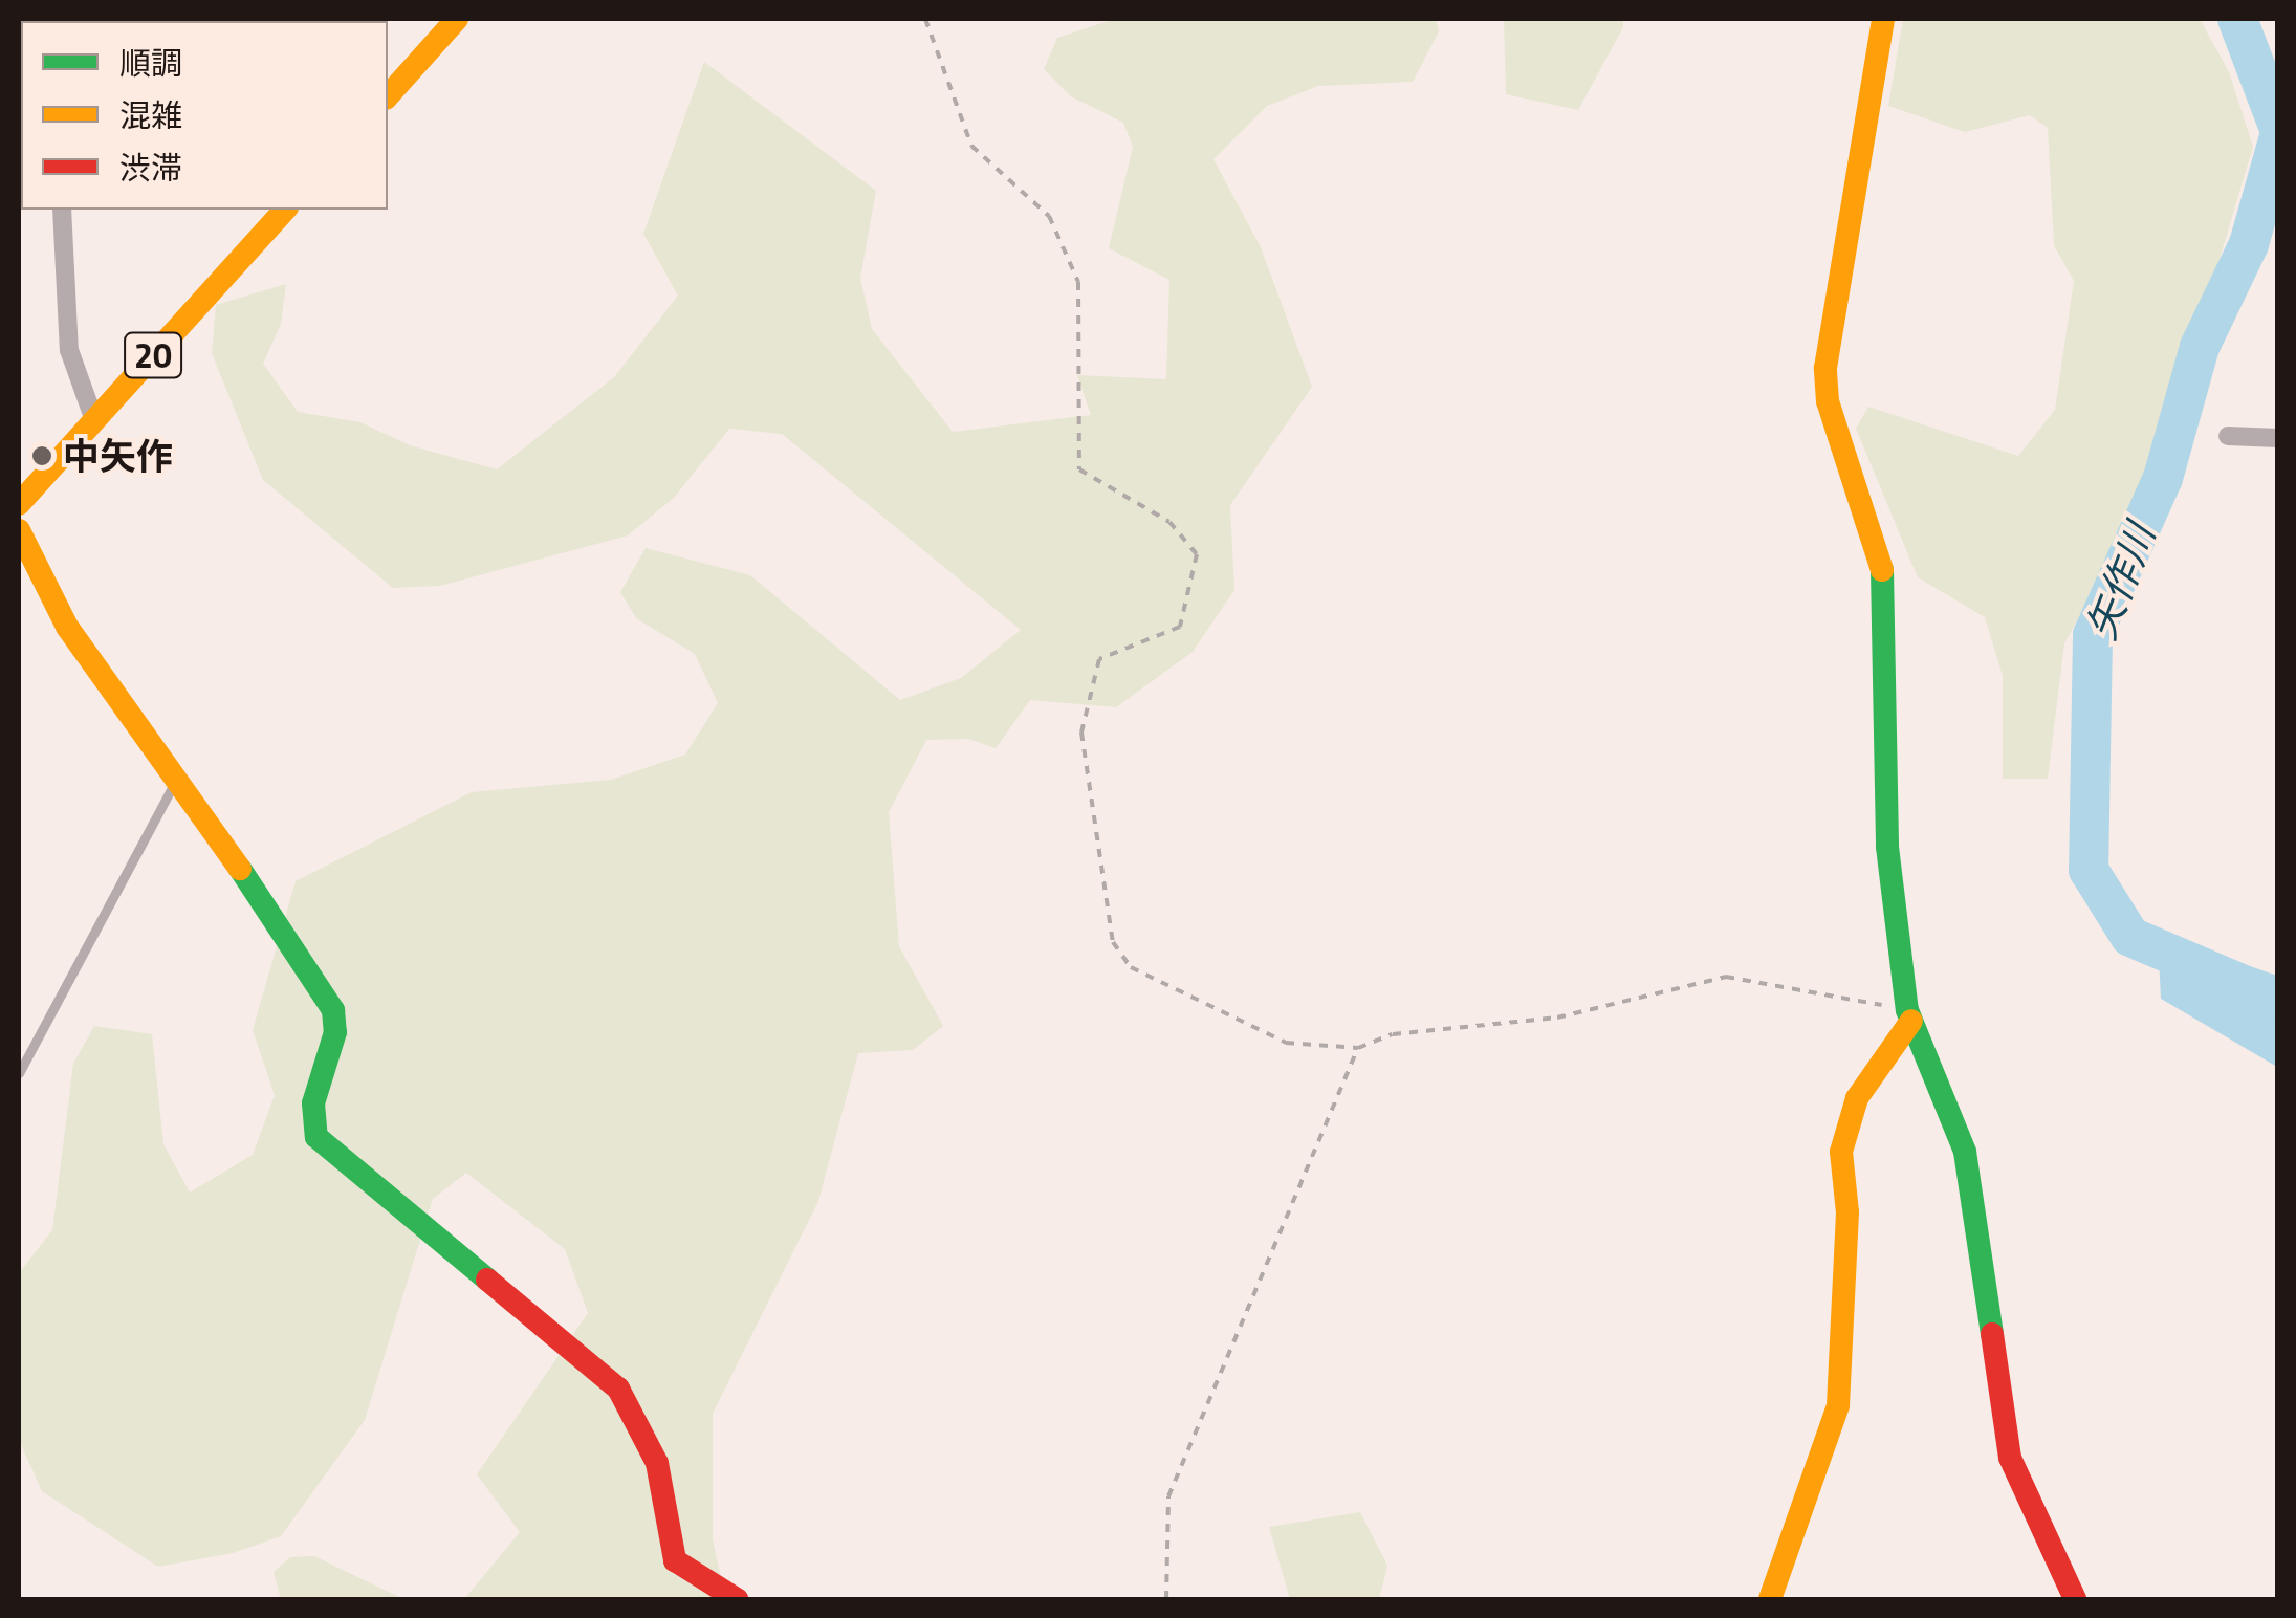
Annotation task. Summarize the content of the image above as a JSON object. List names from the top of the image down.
{
  "streets": {
    "street": ["20"]
  },
  "water": ["矢作川"],
  "places": ["中矢作"],
  "legend": ["順調", "混雑", "渋滞"]
}
